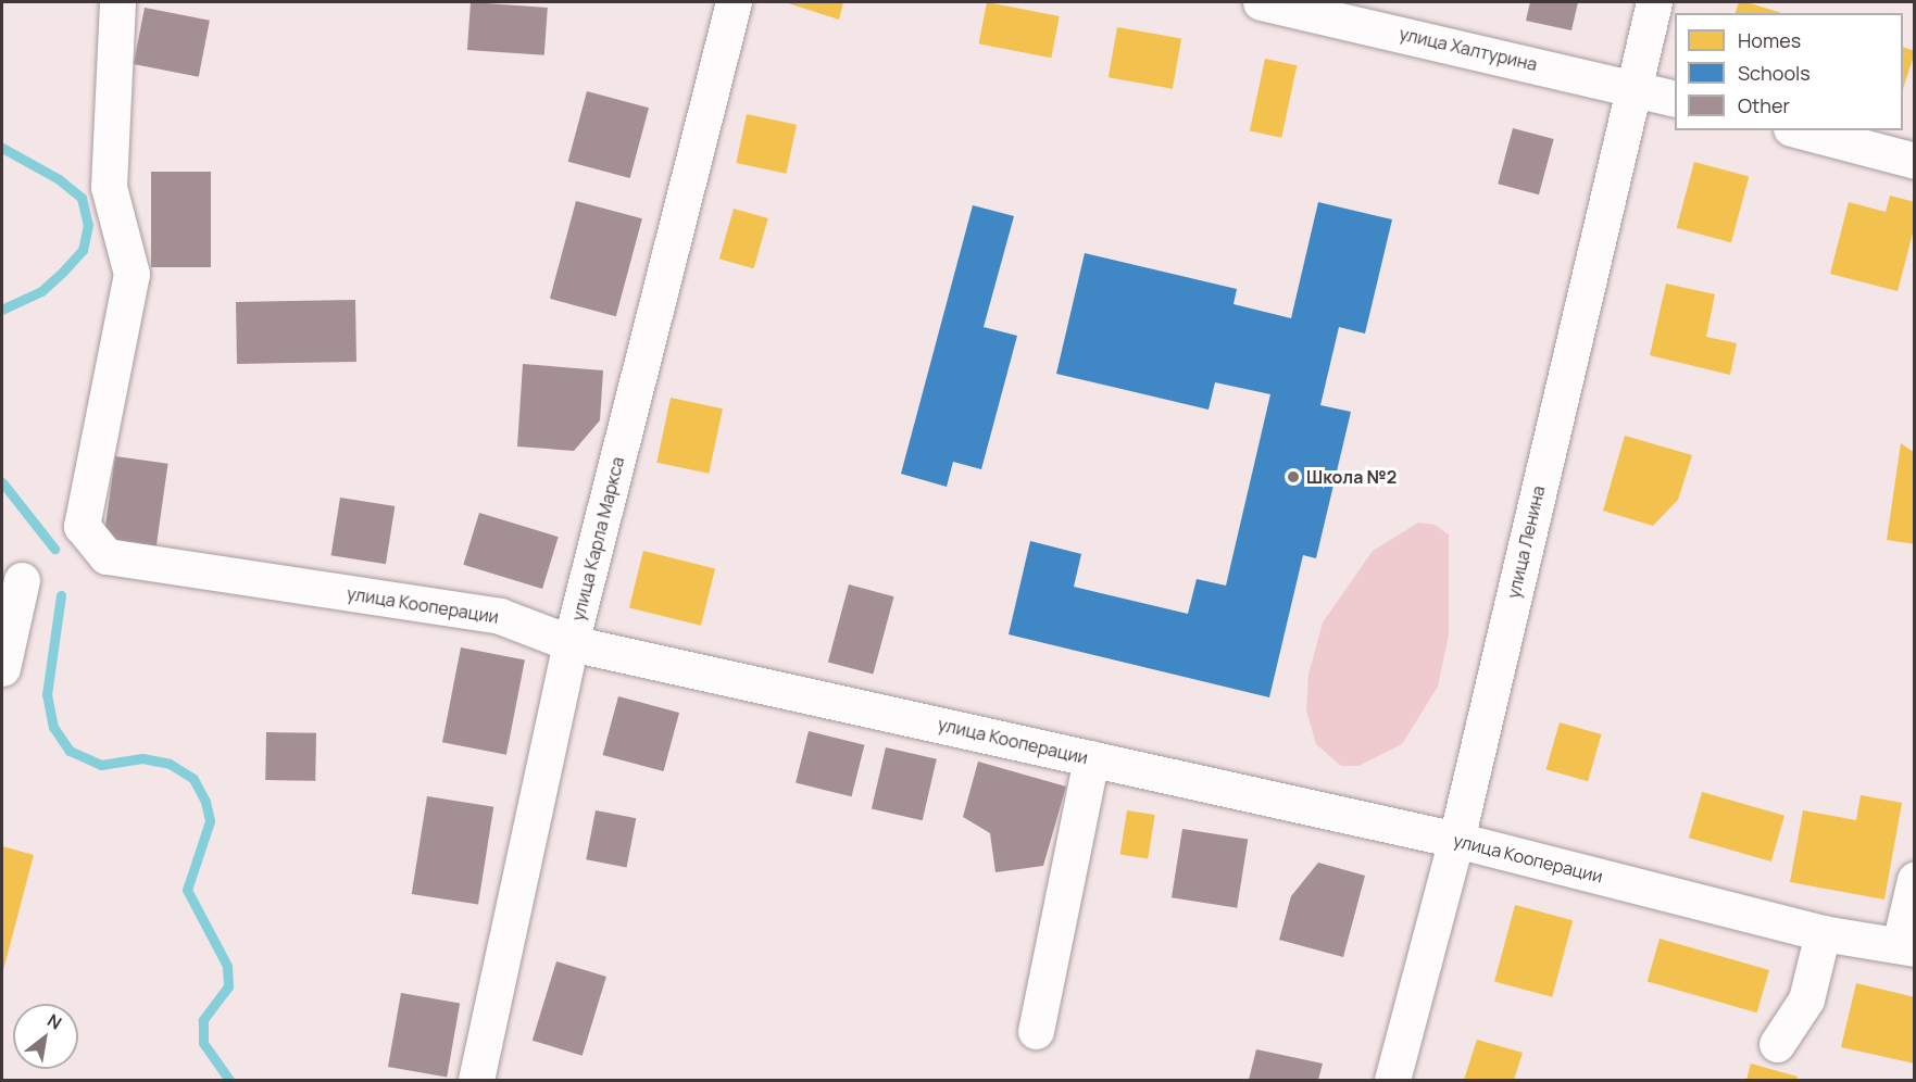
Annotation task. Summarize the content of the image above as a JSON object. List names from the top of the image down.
{
  "streets": {
    "street": [
      "улица Халтурина",
      "улица Карла Маркса",
      "улица Ленина",
      "улица Кооперации"
    ]
  },
  "crossings": [
    ["улица Халтурина", "улица Ленина"],
    ["улица Карла Маркса", "улица Кооперации"],
    ["улица Ленина", "улица Кооперации"]
  ],
  "places": ["Школа №2"],
  "legend": ["Homes", "Schools", "Other"],
  "north": "top right"
}
